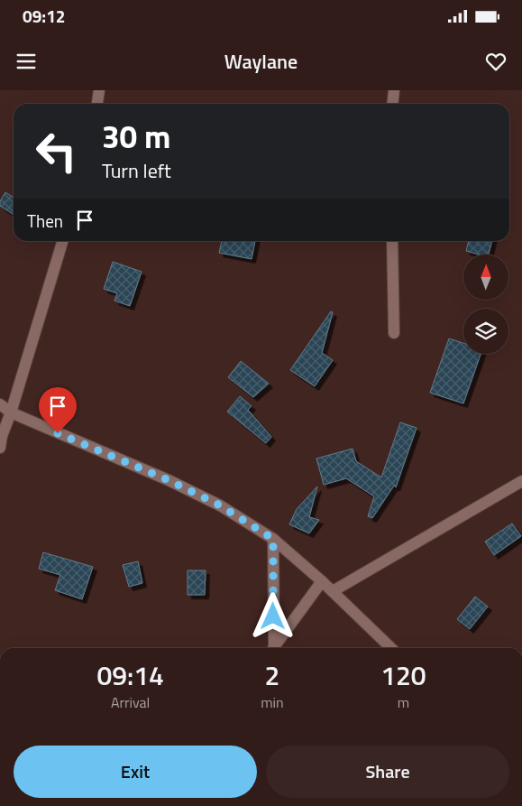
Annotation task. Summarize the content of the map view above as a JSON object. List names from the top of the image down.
{
  "north": "top",
  "page": {
    "status": "09:12",
    "header": "Waylane",
    "turn": ["30 m", "Turn left"],
    "then": "Then",
    "eta": [
      "09:14",
      "Arrival",
      "2",
      "min",
      "120",
      "m"
    ],
    "buttons": ["Exit", "Share"]
  }
}
